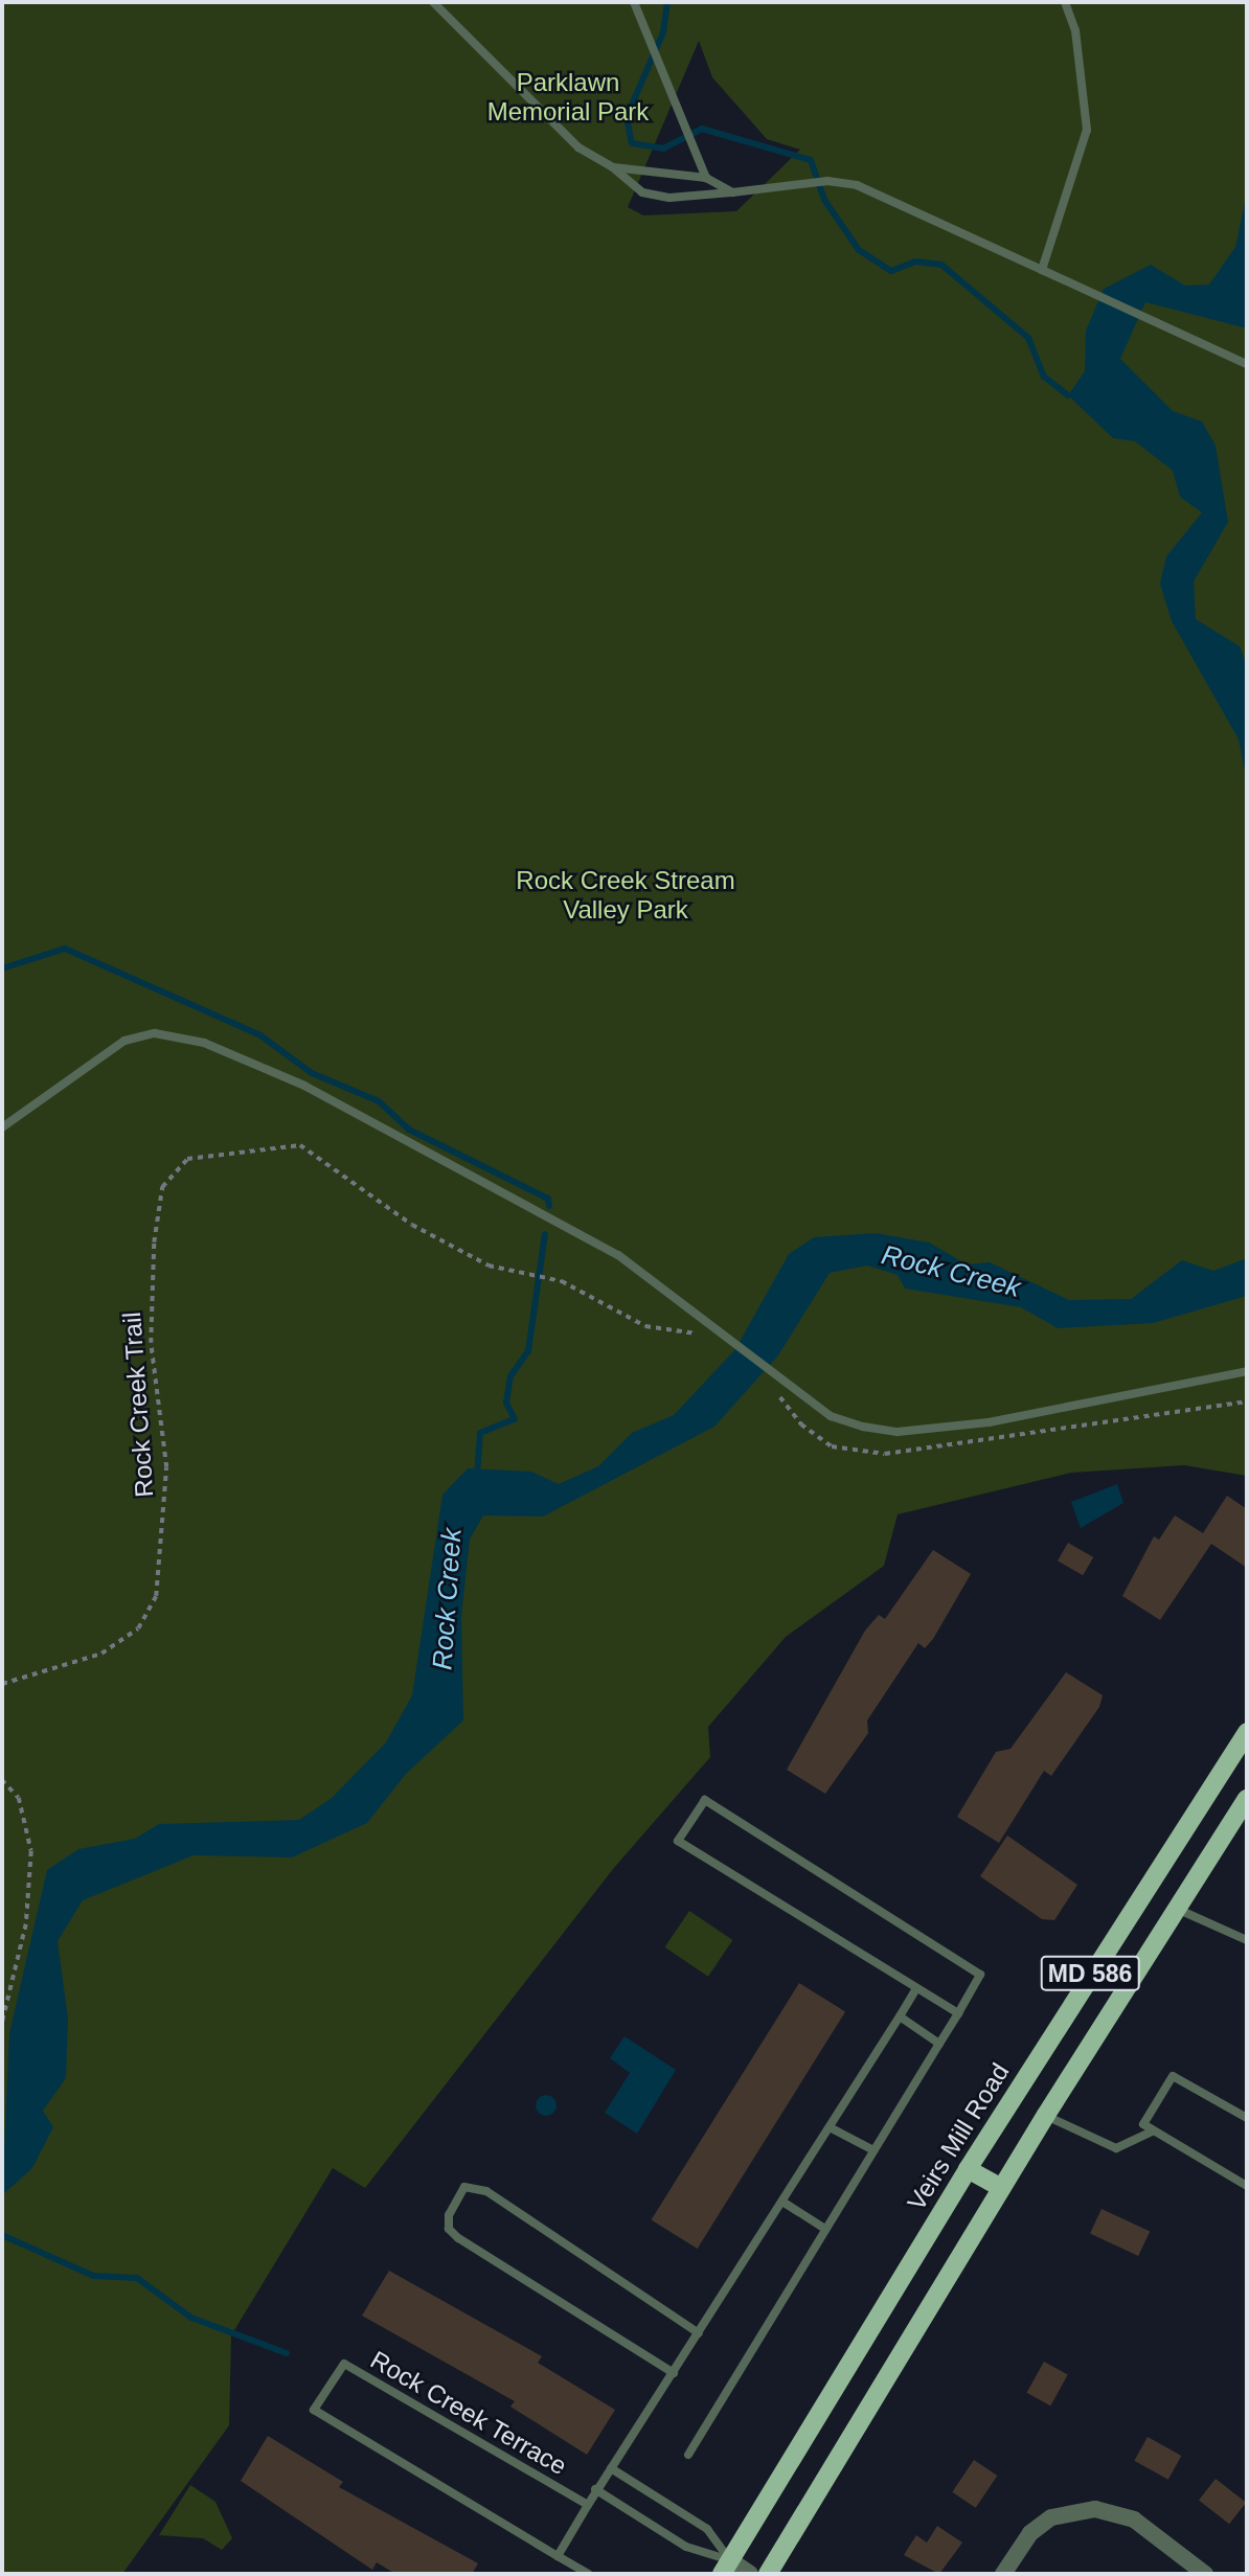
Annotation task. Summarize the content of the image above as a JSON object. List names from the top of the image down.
{
  "streets": {
    "main road": ["MD 586", "Veirs Mill Road"],
    "lane": ["Rock Creek Terrace"],
    "path": ["Rock Creek Trail"]
  },
  "water": ["Rock Creek"],
  "parks": ["Parklawn Memorial Park", "Rock Creek Stream Valley Park"]
}
